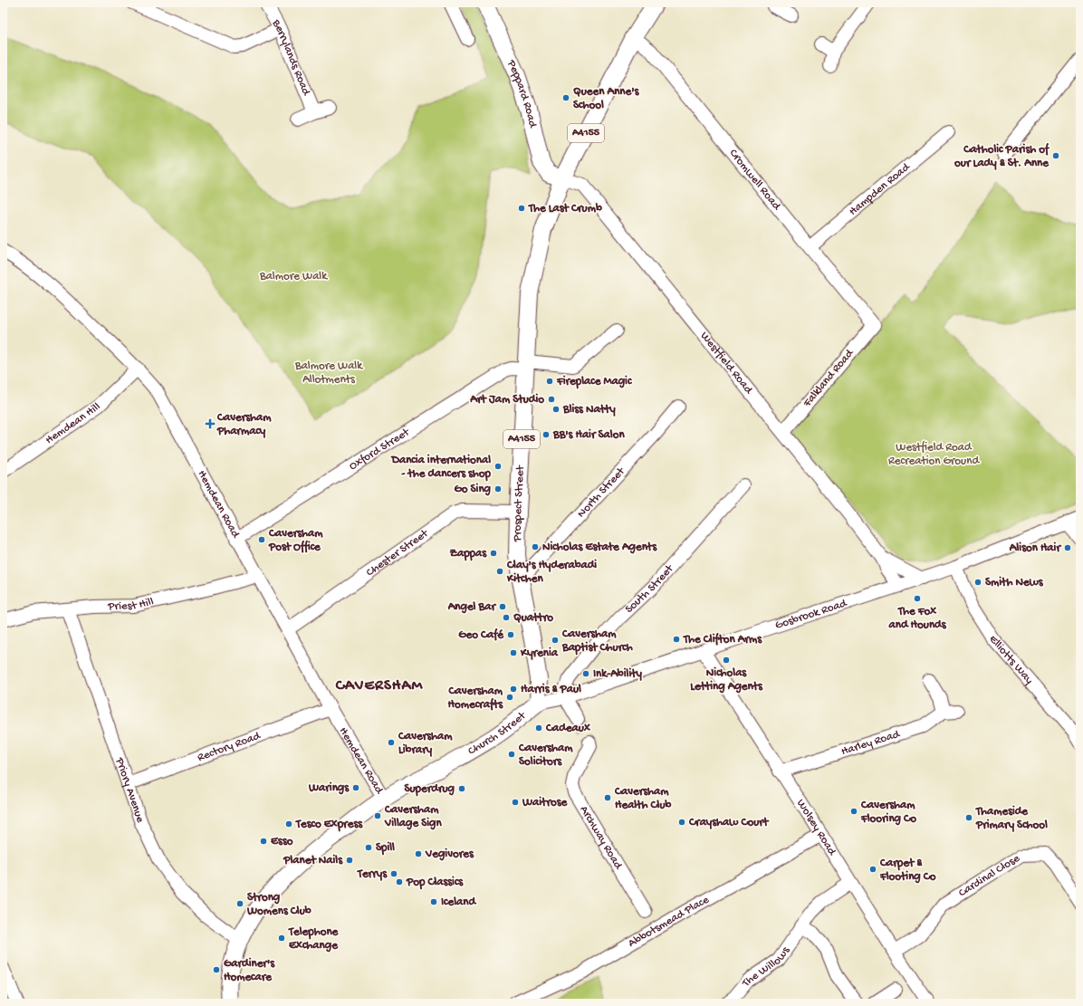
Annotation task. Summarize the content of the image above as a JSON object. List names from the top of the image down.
{
  "streets": {
    "main road": [
      "Peppard Road",
      "A4155",
      "Prospect Street",
      "Church Street"
    ],
    "street": [
      "Berrylands Road",
      "Cromwell Road",
      "Hampden Road",
      "Westfield Road",
      "Falkland Road",
      "Hemdean Hill",
      "Oxford Street",
      "North Street",
      "Hemdean Road",
      "Chester Street",
      "South Street",
      "Priest Hill",
      "Gosbrook Road",
      "Elliotts Way",
      "Harley Road",
      "Rectory Road",
      "Priory Avenue",
      "Wolsey Road",
      "Archway Road",
      "Cardinal Close",
      "Abbotsmead Place",
      "The Willows"
    ]
  },
  "crossings": [
    ["Peppard Road", "A4155"],
    ["Peppard Road", "Westfield Road"],
    ["Peppard Road", "Prospect Street"],
    ["A4155", "Cromwell Road"],
    ["A4155", "Westfield Road"],
    ["A4155", "Prospect Street"],
    ["Cromwell Road", "Hampden Road"],
    ["Cromwell Road", "Falkland Road"],
    ["Westfield Road", "Falkland Road"],
    ["Westfield Road", "Prospect Street"],
    ["Westfield Road", "Gosbrook Road"],
    ["Hemdean Hill", "Hemdean Road"],
    ["Oxford Street", "Hemdean Road"],
    ["Oxford Street", "Prospect Street"],
    ["North Street", "Prospect Street"],
    ["Hemdean Road", "Chester Street"],
    ["Hemdean Road", "Priest Hill"],
    ["Hemdean Road", "Church Street"],
    ["Hemdean Road", "Rectory Road"],
    ["Prospect Street", "Chester Street"],
    ["Prospect Street", "Gosbrook Road"],
    ["Prospect Street", "Church Street"],
    ["South Street", "Gosbrook Road"],
    ["Priest Hill", "Priory Avenue"],
    ["Gosbrook Road", "Elliotts Way"],
    ["Gosbrook Road", "Church Street"],
    ["Gosbrook Road", "Wolsey Road"],
    ["Church Street", "Priory Avenue"],
    ["Harley Road", "Wolsey Road"],
    ["Rectory Road", "Priory Avenue"],
    ["Wolsey Road", "Cardinal Close"],
    ["Wolsey Road", "Abbotsmead Place"],
    ["Wolsey Road", "The Willows"]
  ],
  "districts": ["CAVERSHAM"],
  "parks": ["Balmore Walk", "Balmore Walk Allotments", "Westfield Road Recreation Ground"],
  "places": {
    "other": [
      "Queen Anne's School",
      "Catholic Parish of our Lady & St. Anne",
      "The Last Crumb",
      "Fireplace Magic",
      "Art Jam Studio",
      "Bliss Natty",
      "BB's Hair Salon",
      "Dancia international - the dancers shop",
      "Go Sing",
      "Caversham Post Office",
      "Nicholas Estate Agents",
      "Alison Hair",
      "Zappas",
      "Clay's Hyderabadi Kitchen",
      "Smith News",
      "The Fox and Hounds",
      "Angel Bar",
      "Quattro",
      "Geo Café",
      "The Clifton Arms",
      "Caversham Baptist Church",
      "Kyrenia",
      "Nicholas Letting Agents",
      "Ink-Ability",
      "Harris & Paul",
      "Caversham Homecrafts",
      "Cadeaux",
      "Caversham Library",
      "Caversham Solicitors",
      "Warings",
      "Superdrug",
      "Caversham Health Club",
      "Waitrose",
      "Caversham Flooring Co",
      "Caversham Village Sign",
      "Thameside Primary School",
      "Crayshaw Court",
      "Tesco Express",
      "Esso",
      "Spill",
      "Vegivores",
      "Planet Nails",
      "Carpet & Flooting Co",
      "Terrys",
      "Pop Classics",
      "Iceland",
      "Strong Womens Club",
      "Telephone Exchange",
      "Gardiner's Homecare"
    ],
    "health": ["Caversham Pharmacy"]
  }
}
